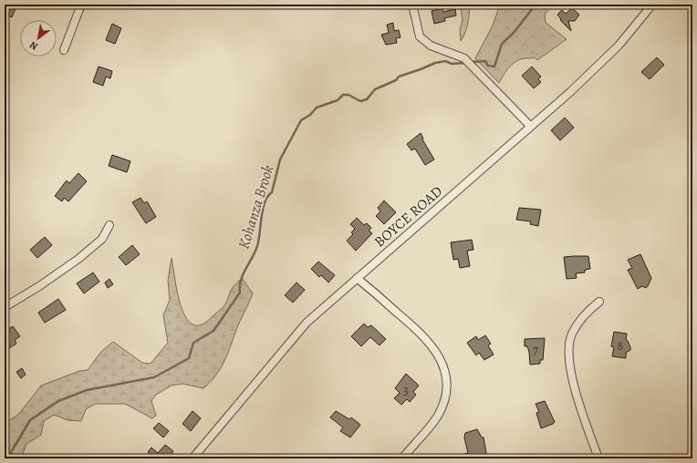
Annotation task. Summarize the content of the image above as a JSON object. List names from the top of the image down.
{
  "streets": {
    "street": ["BOYCE ROAD"]
  },
  "water": ["Kohanza Brook"],
  "house_numbers": ["8", "7", "3"],
  "north": "bottom left"
}
